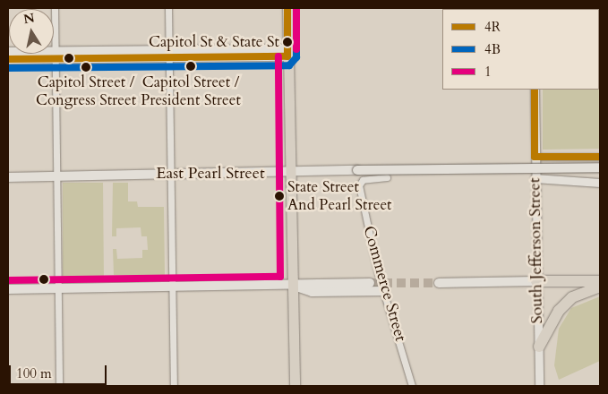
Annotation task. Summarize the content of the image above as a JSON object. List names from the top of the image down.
{
  "streets": {
    "main road": ["East Pearl Street"],
    "street": ["South Jefferson Street", "Commerce Street"]
  },
  "places": [
    "Capitol St & State St",
    "Capitol Street / President Street",
    "Capitol Street / Congress Street",
    "State Street And Pearl Street"
  ],
  "lines": ["transit line 4R", "transit line 4B", "transit line 1"],
  "legend": ["4R", "4B", "1"],
  "scale_bar": "100 m",
  "north": "top"
}
